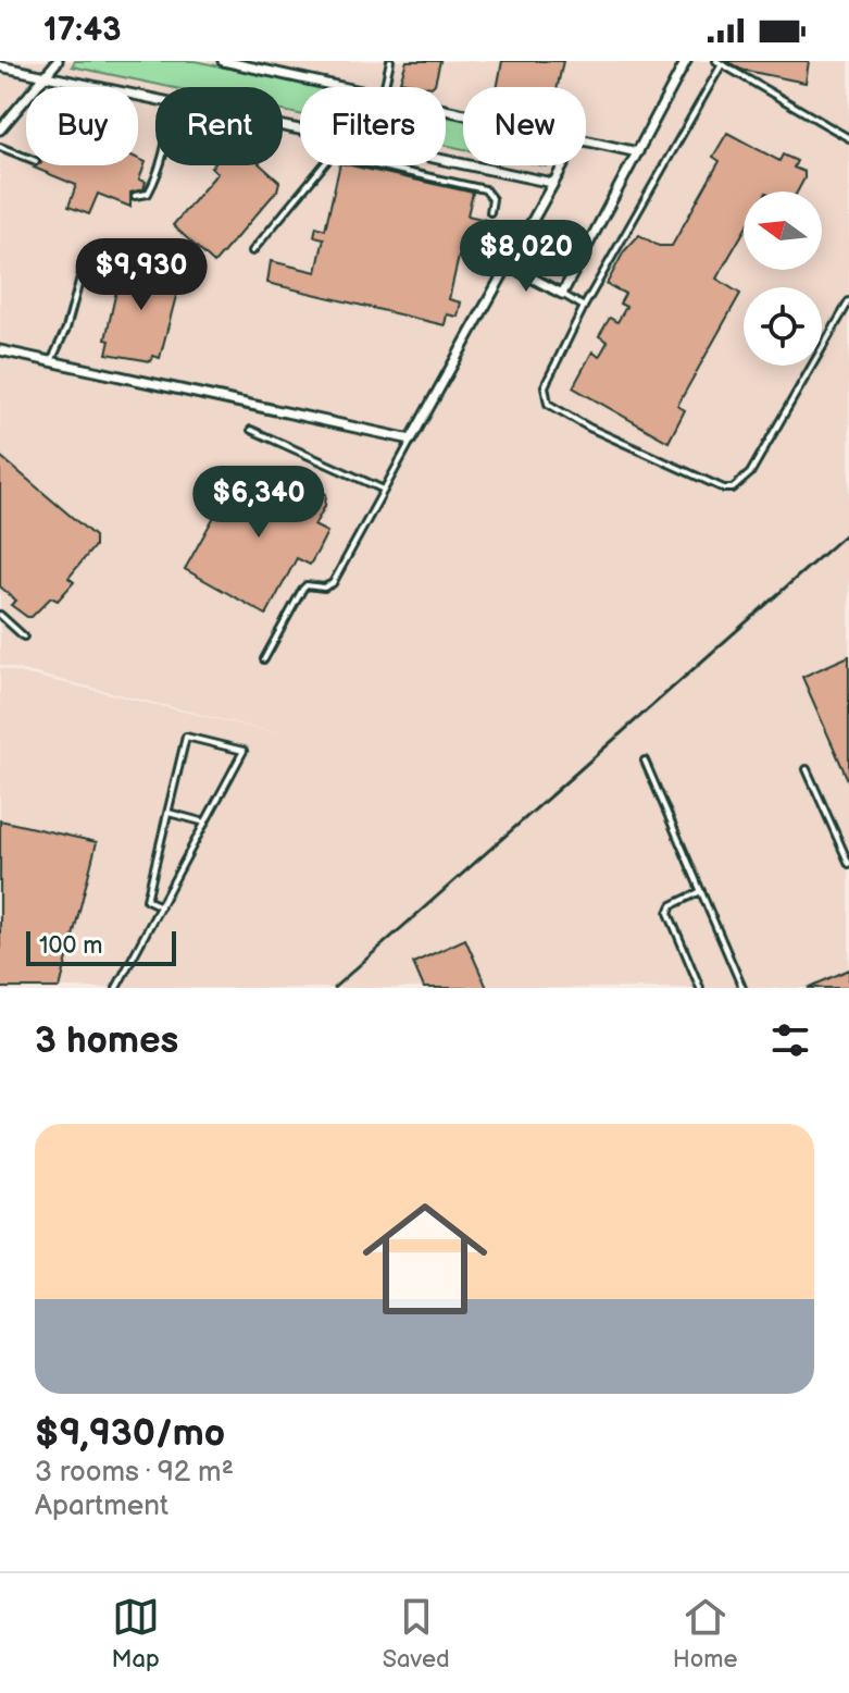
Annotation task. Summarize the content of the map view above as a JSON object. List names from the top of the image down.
{
  "scale_bar": "100 m",
  "north": "left",
  "page": {
    "status": "17:43",
    "chip": [
      "Buy",
      "Rent",
      "Filters",
      "New"
    ],
    "price": ["$8,020", "$9,930", "$6,340"],
    "scale": "100 m",
    "heading": "3 homes",
    "list": [
      {
        "name": "$9,930/mo",
        "note": "3 rooms · 92 m² · Apartment"
      }
    ],
    "tabs": ["Map", "Saved", "Home"]
  }
}
